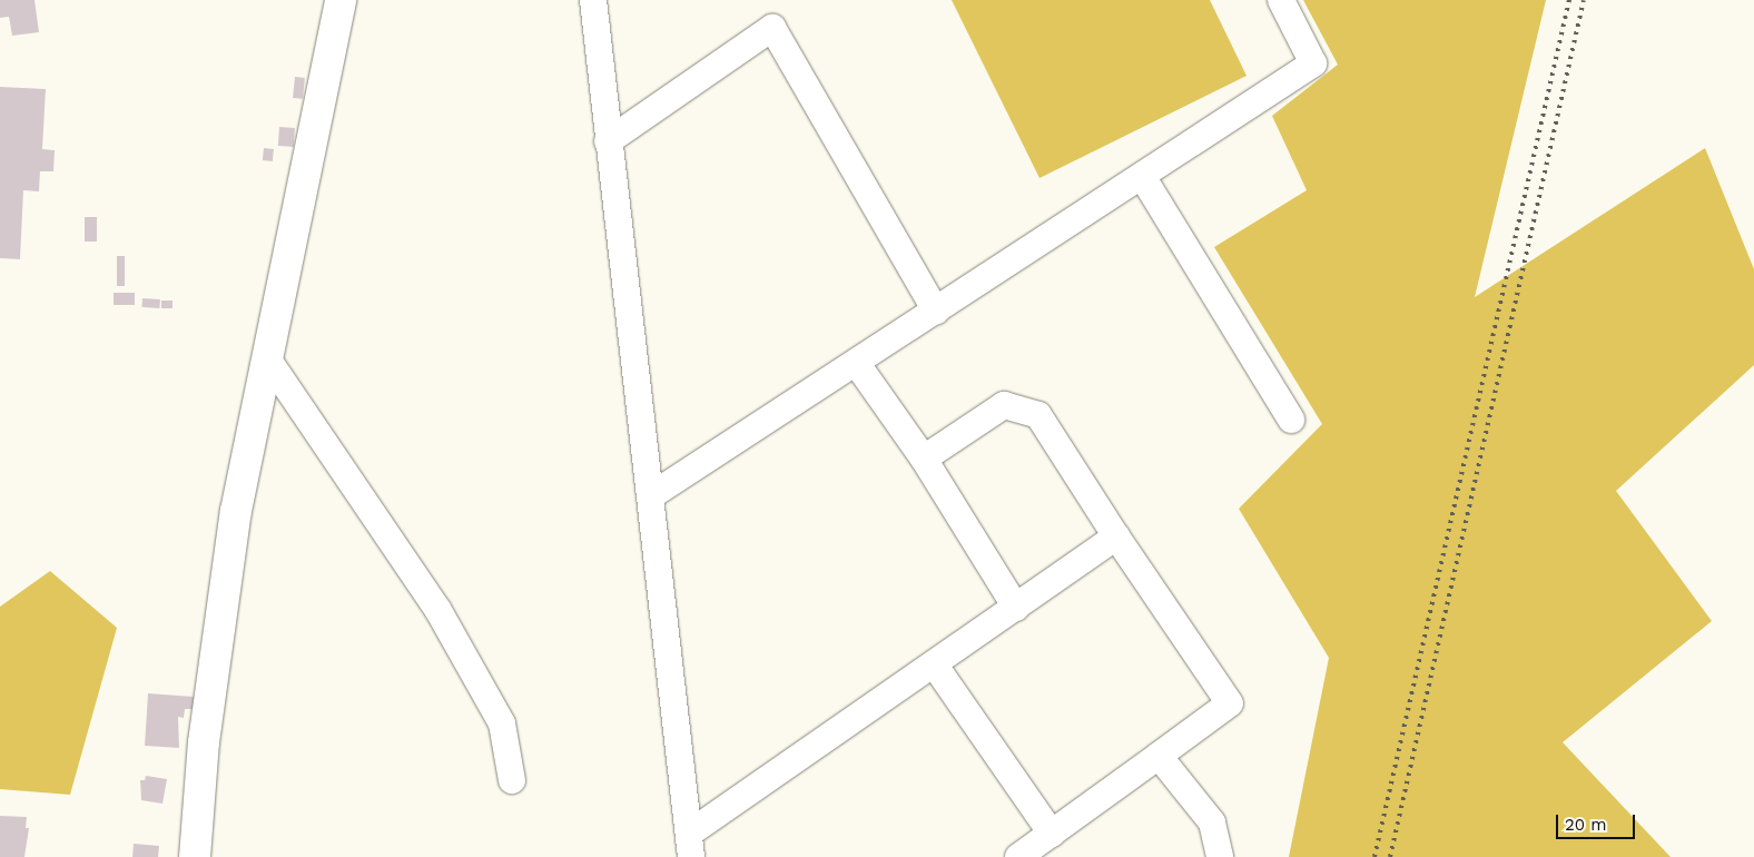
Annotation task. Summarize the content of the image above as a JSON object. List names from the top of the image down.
{
  "scale_bar": "20 m"
}
